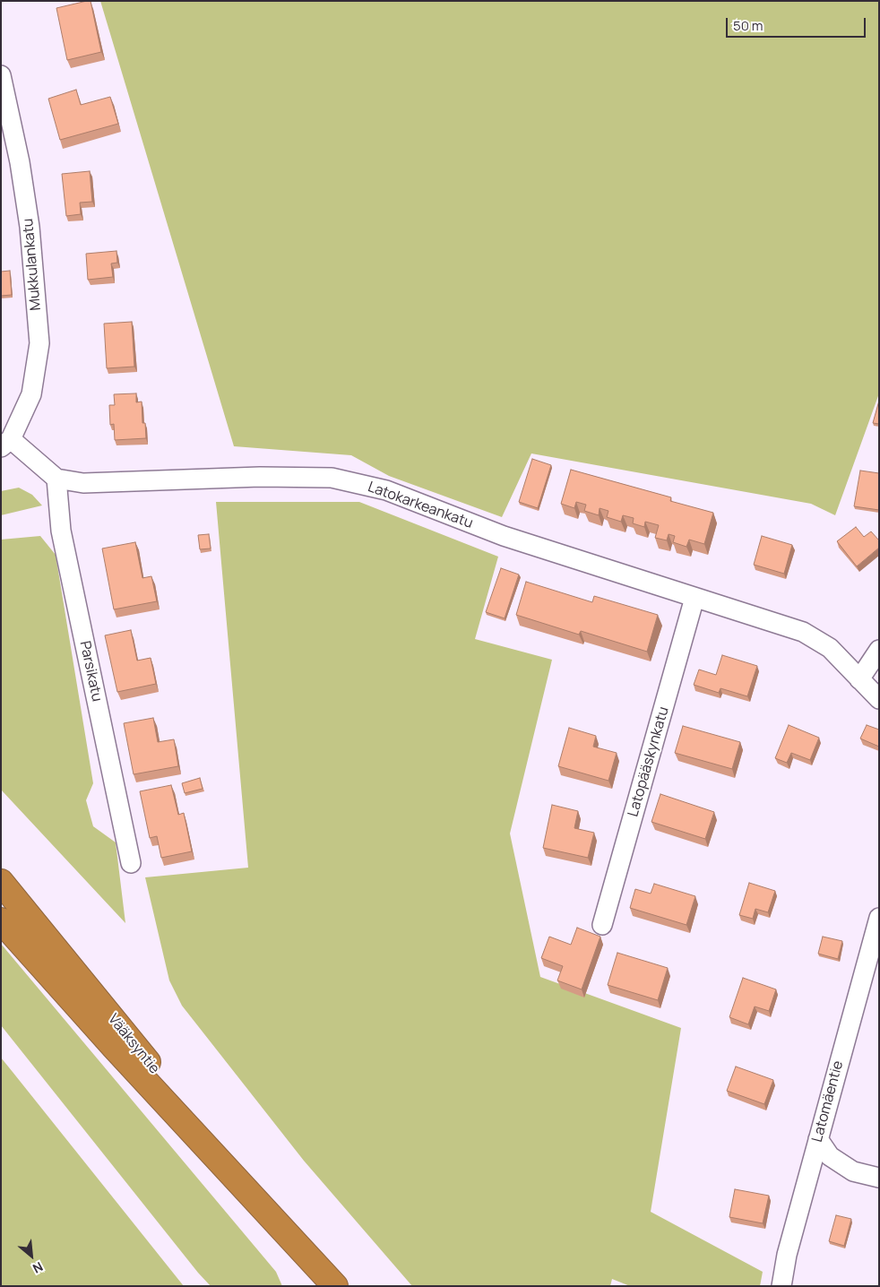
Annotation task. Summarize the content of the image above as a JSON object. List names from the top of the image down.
{
  "streets": {
    "highway": ["Vääksyntie"],
    "street": [
      "Mukkulankatu",
      "Latokarkeankatu",
      "Parsikatu",
      "Latopääskynkatu",
      "Latomäentie"
    ]
  },
  "crossings": [
    ["Mukkulankatu", "Latokarkeankatu"],
    ["Latokarkeankatu", "Parsikatu"],
    ["Latokarkeankatu", "Latopääskynkatu"]
  ],
  "scale_bar": "50 m",
  "north": "bottom right"
}
